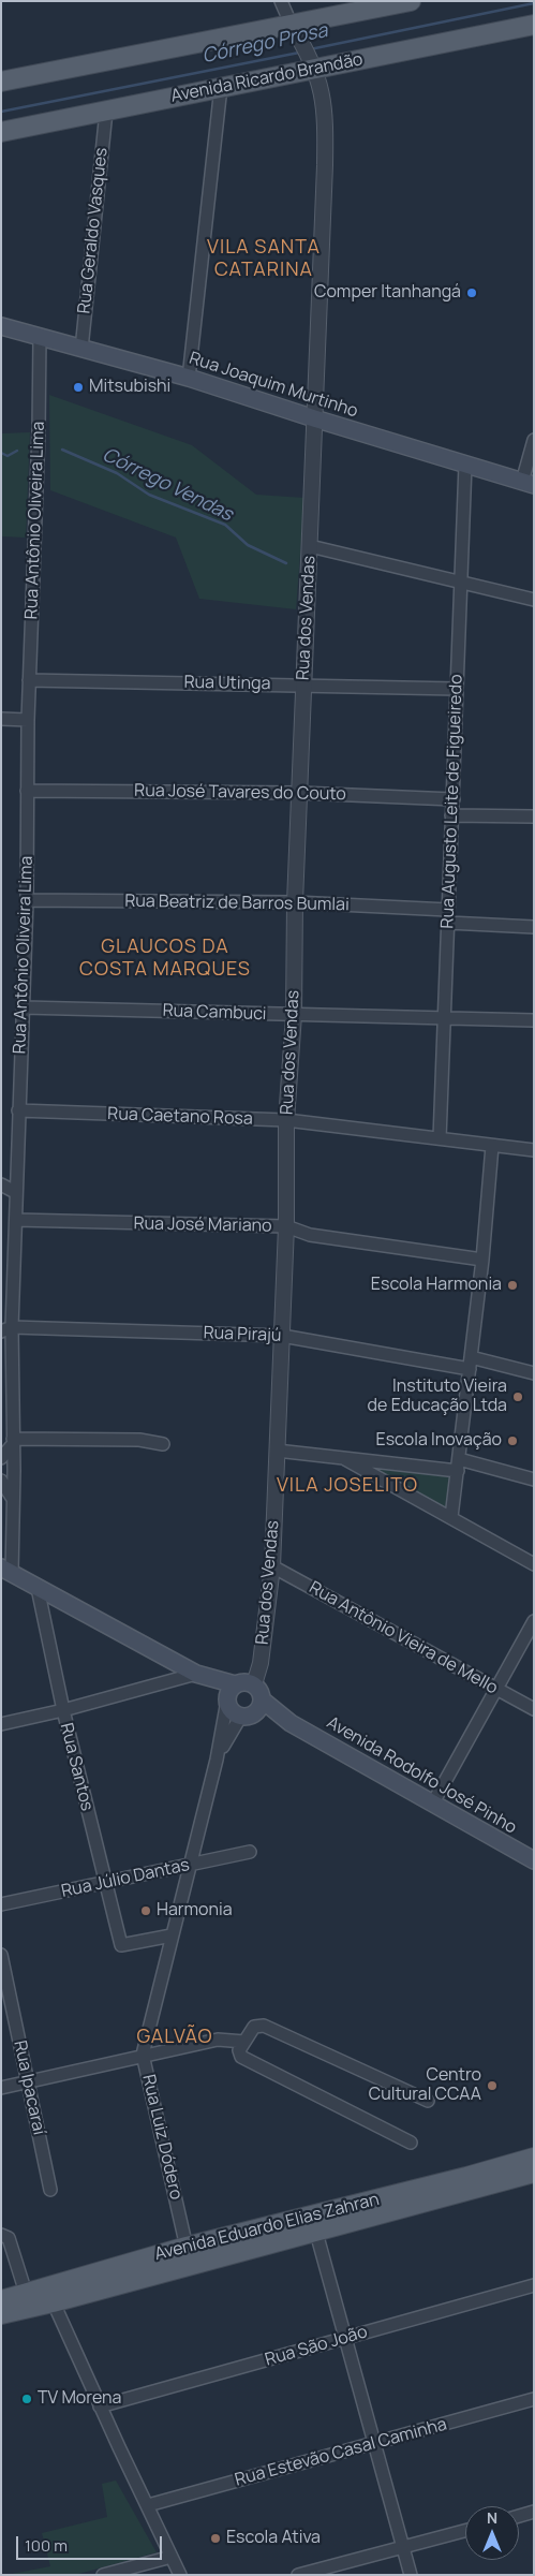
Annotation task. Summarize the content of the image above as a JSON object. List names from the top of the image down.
{
  "streets": {
    "main road": [
      "Avenida Ricardo Brandão",
      "Rua Joaquim Murtinho",
      "Avenida Rodolfo José Pinho",
      "Avenida Eduardo Elias Zahran"
    ],
    "street": [
      "Rua Geraldo Vasques",
      "Rua Antônio Oliveira Lima",
      "Rua dos Vendas",
      "Rua Utinga",
      "Rua José Tavares do Couto",
      "Rua Augusto Leite de Figueiredo",
      "Rua Beatriz de Barros Bumlai",
      "Rua Cambuci",
      "Rua Caetano Rosa",
      "Rua José Mariano",
      "Rua Pirajú",
      "Rua Antônio Vieira de Mello",
      "Rua Santos",
      "Rua Júlio Dantas",
      "Rua Ipacaraí",
      "Rua Luiz Dódero",
      "Rua São João",
      "Rua Estevão Casal Caminha"
    ]
  },
  "crossings": [
    ["Avenida Ricardo Brandão", "Rua Geraldo Vasques"],
    ["Avenida Ricardo Brandão", "Rua dos Vendas"],
    ["Rua Geraldo Vasques", "Rua Joaquim Murtinho"],
    ["Rua Joaquim Murtinho", "Rua Antônio Oliveira Lima"],
    ["Rua Joaquim Murtinho", "Rua dos Vendas"],
    ["Rua Joaquim Murtinho", "Rua Augusto Leite de Figueiredo"],
    ["Rua Antônio Oliveira Lima", "Rua Utinga"],
    ["Rua Antônio Oliveira Lima", "Rua José Tavares do Couto"],
    ["Rua Antônio Oliveira Lima", "Rua Beatriz de Barros Bumlai"],
    ["Rua Antônio Oliveira Lima", "Rua Cambuci"],
    ["Rua Antônio Oliveira Lima", "Rua Caetano Rosa"],
    ["Rua Antônio Oliveira Lima", "Rua José Mariano"],
    ["Rua Antônio Oliveira Lima", "Rua Pirajú"],
    ["Rua dos Vendas", "Rua Utinga"],
    ["Rua dos Vendas", "Rua José Tavares do Couto"],
    ["Rua dos Vendas", "Rua Beatriz de Barros Bumlai"],
    ["Rua dos Vendas", "Rua Cambuci"],
    ["Rua dos Vendas", "Rua Caetano Rosa"],
    ["Rua dos Vendas", "Rua José Mariano"],
    ["Rua dos Vendas", "Rua Pirajú"],
    ["Rua dos Vendas", "Rua Antônio Vieira de Mello"],
    ["Rua dos Vendas", "Rua Luiz Dódero"],
    ["Rua Utinga", "Rua Augusto Leite de Figueiredo"],
    ["Rua José Tavares do Couto", "Rua Augusto Leite de Figueiredo"],
    ["Rua Augusto Leite de Figueiredo", "Rua Beatriz de Barros Bumlai"],
    ["Rua Augusto Leite de Figueiredo", "Rua Cambuci"],
    ["Rua Augusto Leite de Figueiredo", "Rua Caetano Rosa"],
    ["Rua Santos", "Rua Júlio Dantas"],
    ["Rua Santos", "Rua Luiz Dódero"],
    ["Rua Júlio Dantas", "Rua Luiz Dódero"],
    ["Rua Luiz Dódero", "Avenida Eduardo Elias Zahran"]
  ],
  "districts": [
    "VILA SANTA CATARINA",
    "GLAUCOS DA COSTA MARQUES",
    "VILA JOSELITO",
    "GALVÃO"
  ],
  "water": ["Córrego Prosa", "Córrego Vendas"],
  "places": [
    "Comper Itanhangá",
    "Mitsubishi",
    "Escola Harmonia",
    "Instituto Vieira de Educação Ltda",
    "Escola Inovação",
    "Harmonia",
    "Centro Cultural CCAA",
    "TV Morena",
    "Escola Ativa"
  ],
  "scale_bar": "100 m",
  "north": "top"
}
